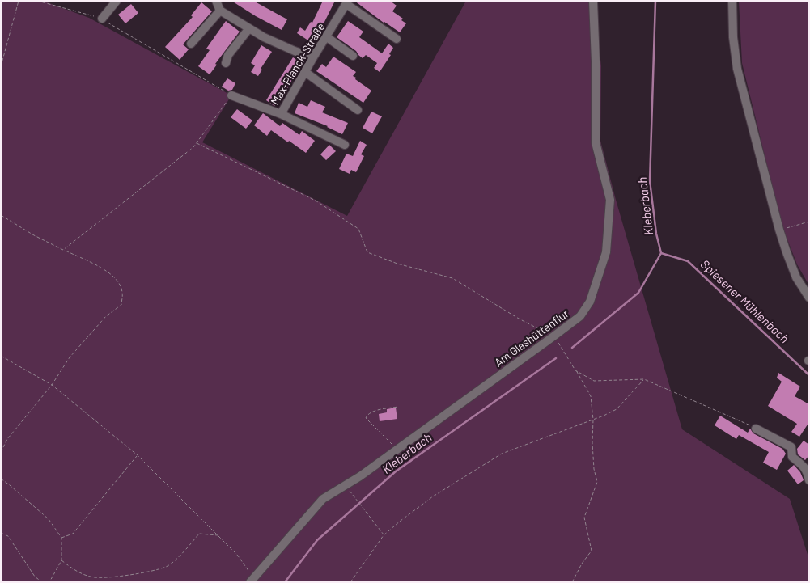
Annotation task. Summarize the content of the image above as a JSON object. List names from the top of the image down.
{
  "streets": {
    "street": ["Max-Planck-Straße", "Am Glashüttenflur"]
  },
  "water": ["Kleberbach", "Spiesener Mühlenbach"]
}
